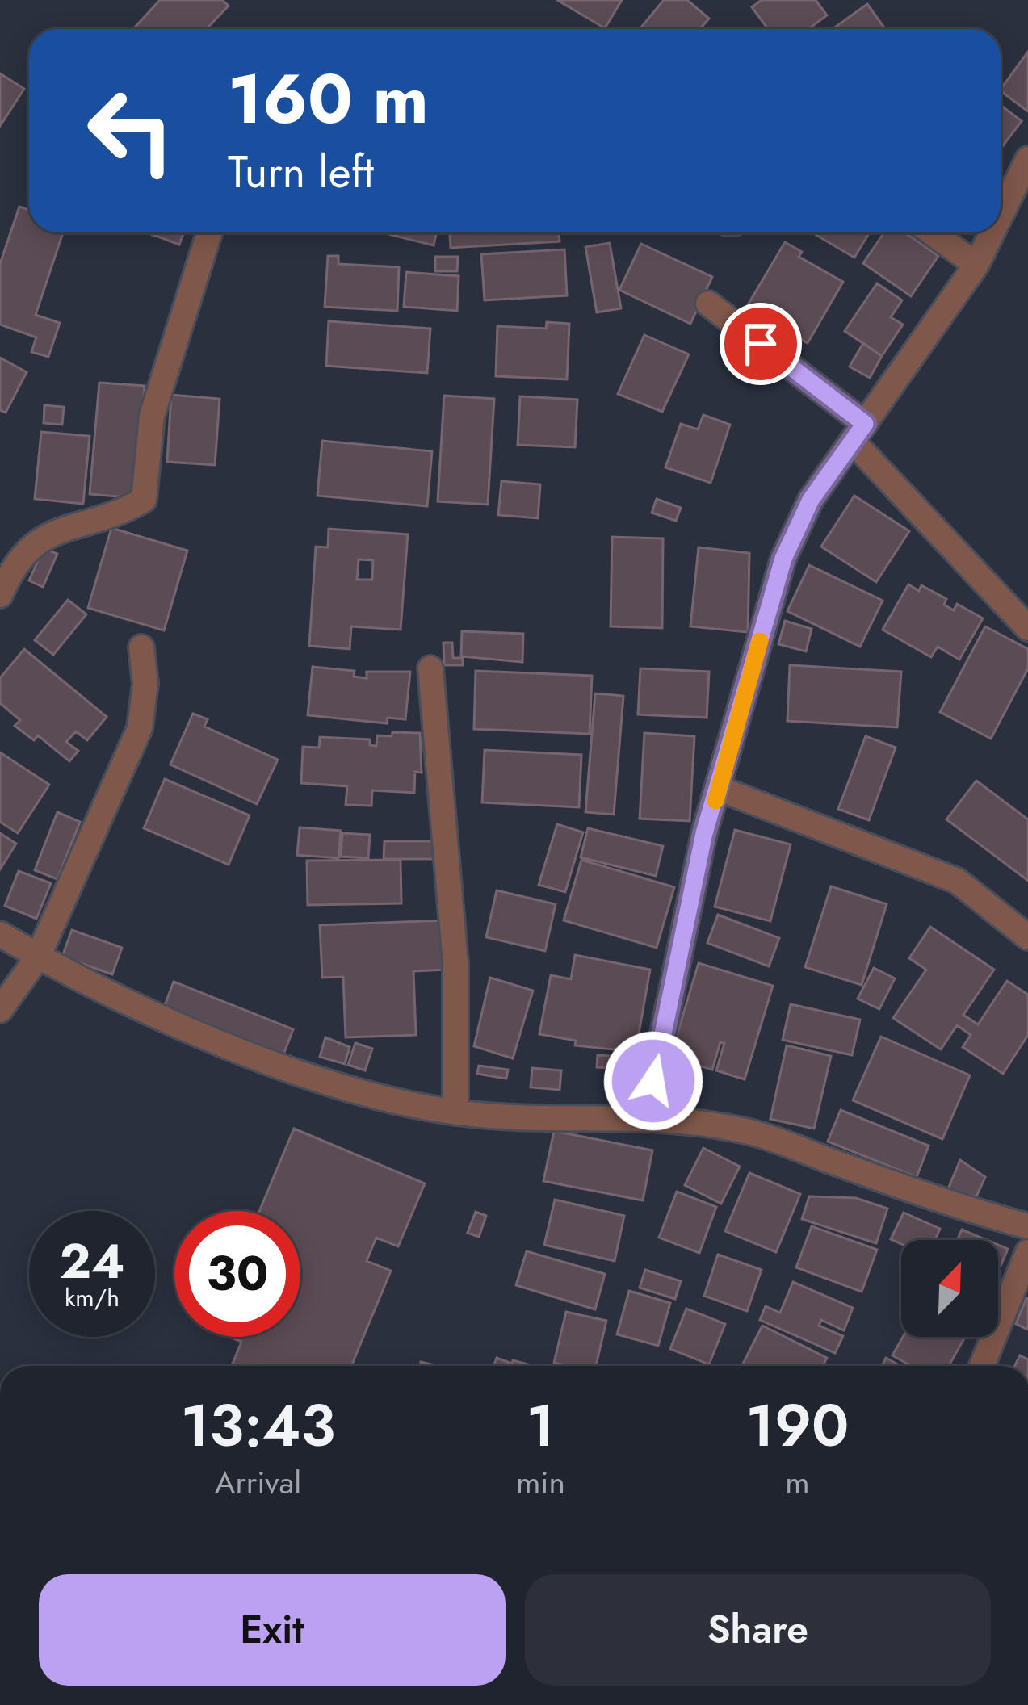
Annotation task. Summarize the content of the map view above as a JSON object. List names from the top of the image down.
{
  "north": "top right",
  "page": {
    "turn": ["160 m", "Turn left"],
    "speed": "24 km/h",
    "limit": "30",
    "eta": [
      "13:43",
      "Arrival",
      "1",
      "min",
      "190",
      "m"
    ],
    "buttons": ["Exit", "Share"]
  }
}
